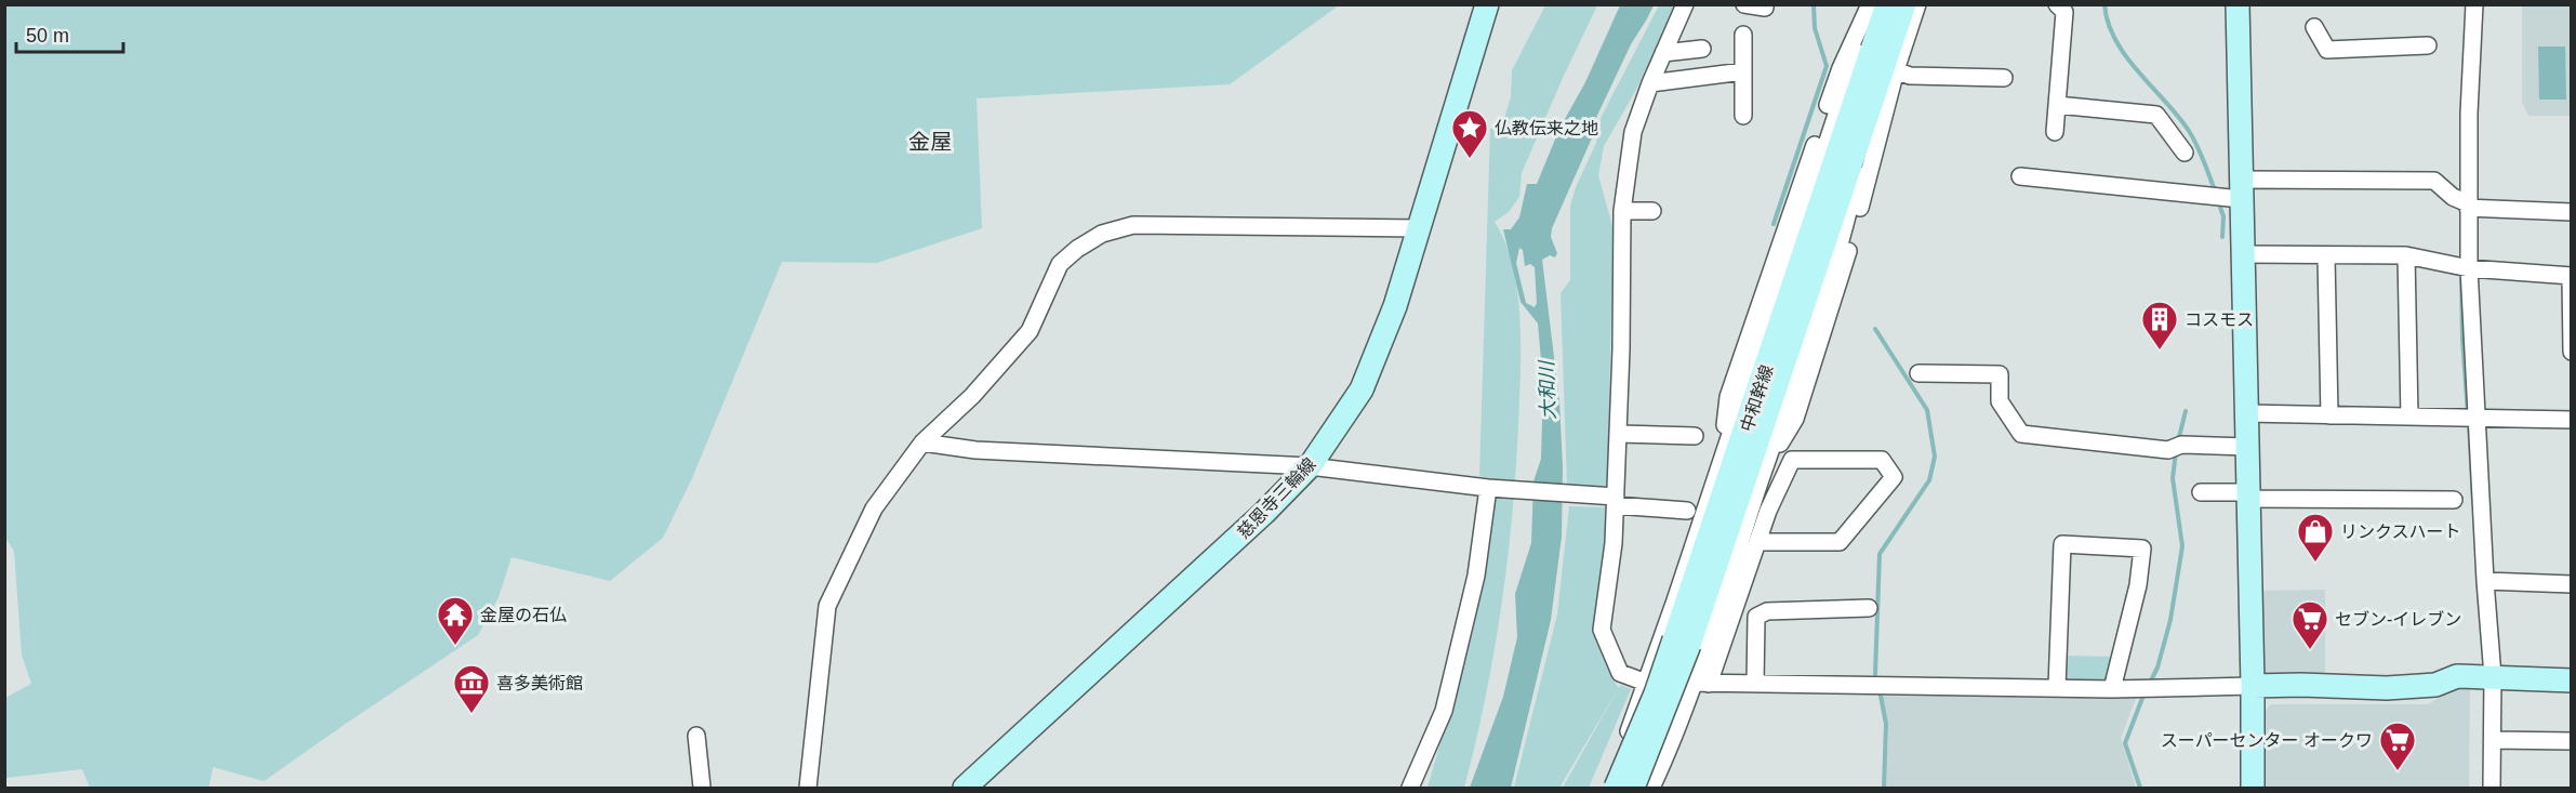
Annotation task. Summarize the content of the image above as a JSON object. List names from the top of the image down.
{
  "streets": {
    "main road": ["中和幹線", "慈恩寺三輪線"]
  },
  "districts": ["金屋"],
  "water": ["大和川"],
  "places": {
    "place": ["仏教伝来之地"],
    "building": ["コスモス"],
    "shop": ["リンクスハート"],
    "temple": ["金屋の石仏"],
    "supermarket": ["セブン-イレブン", "スーパーセンター オークワ"],
    "museum": ["喜多美術館"]
  },
  "scale_bar": "50 m"
}
